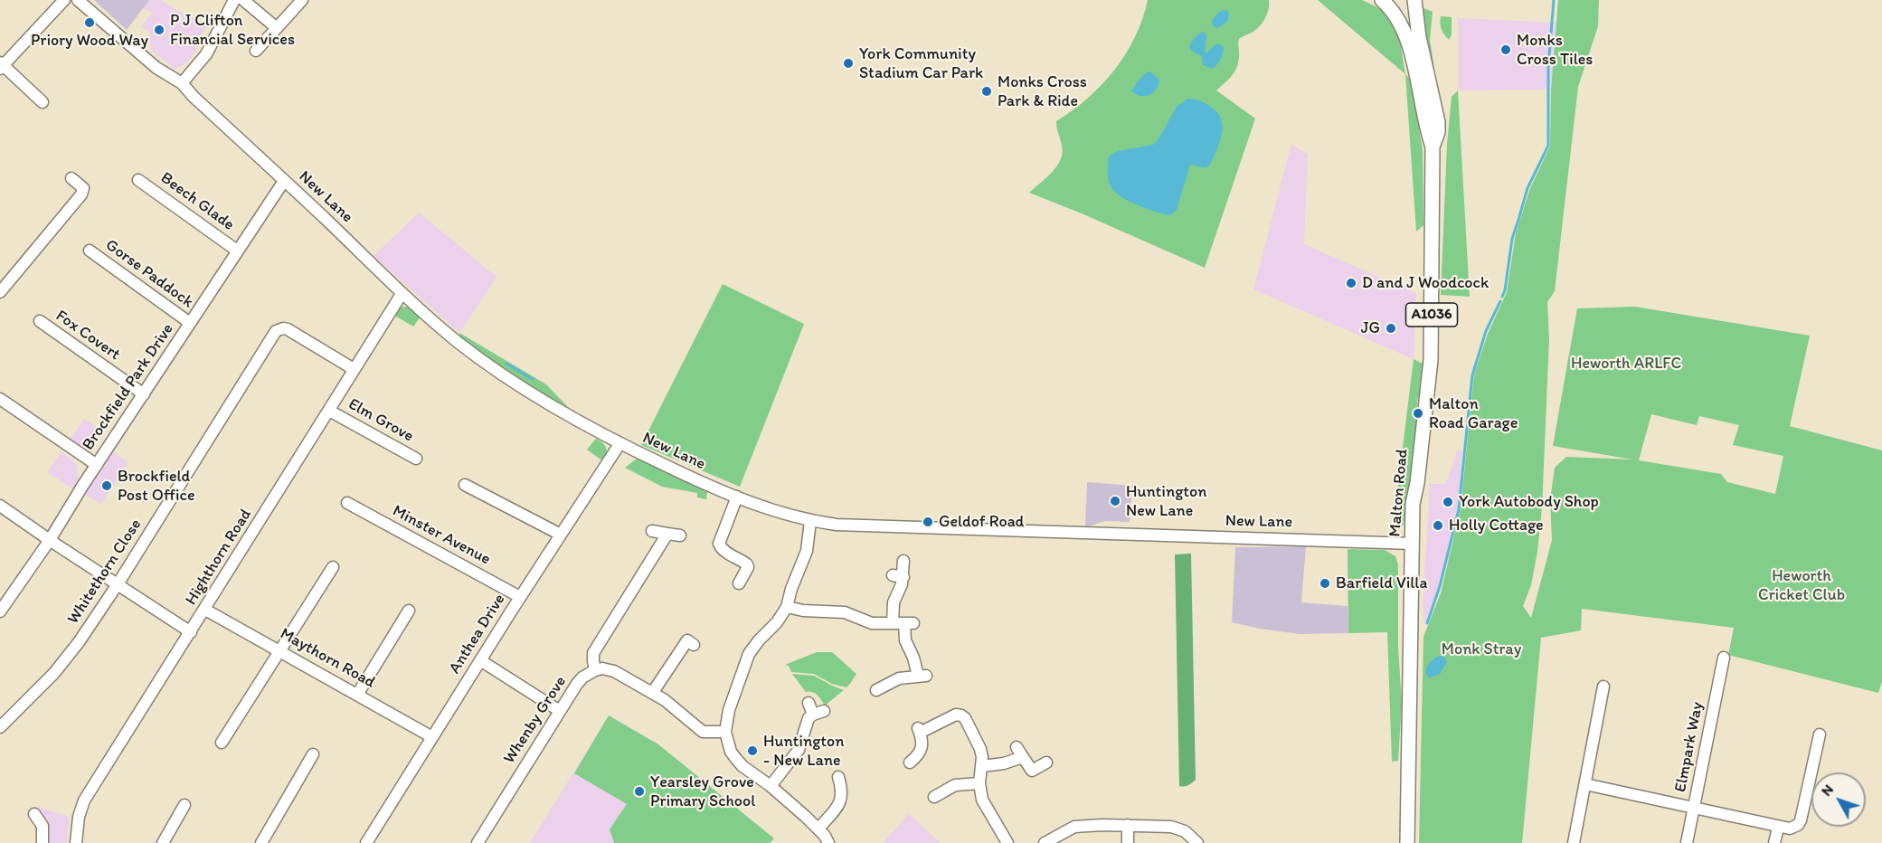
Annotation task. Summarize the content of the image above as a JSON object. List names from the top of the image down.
{
  "streets": {
    "main road": ["A1036", "Malton Road"],
    "street": [
      "New Lane",
      "Beech Glade",
      "Gorse Paddock",
      "Fox Covert",
      "Brockfield Park Drive",
      "Elm Grove",
      "Minster Avenue",
      "Highthorn Road",
      "Whitethorn Close",
      "Anthea Drive",
      "Maythorn Road",
      "Whenby Grove",
      "Elmpark Way"
    ]
  },
  "crossings": [
    ["New Lane", "Brockfield Park Drive"],
    ["New Lane", "Malton Road"],
    ["New Lane", "Highthorn Road"],
    ["New Lane", "Anthea Drive"],
    ["Beech Glade", "Brockfield Park Drive"],
    ["Gorse Paddock", "Brockfield Park Drive"],
    ["Fox Covert", "Brockfield Park Drive"],
    ["Elm Grove", "Highthorn Road"],
    ["Minster Avenue", "Anthea Drive"],
    ["Highthorn Road", "Whitethorn Close"],
    ["Highthorn Road", "Maythorn Road"],
    ["Anthea Drive", "Maythorn Road"]
  ],
  "parks": ["Heworth ARLFC", "Heworth Cricket Club", "Monk Stray"],
  "places": [
    "Priory Wood Way",
    "P J Clifton Financial Services",
    "Monks Cross Tiles",
    "York Community Stadium Car Park",
    "Monks Cross Park & Ride",
    "D and J Woodcock",
    "JG",
    "Malton Road Garage",
    "Brockfield Post Office",
    "Huntington New Lane",
    "York Autobody Shop",
    "Geldof Road",
    "Holly Cottage",
    "Barfield Villa",
    "Huntington - New Lane",
    "Yearsley Grove Primary School"
  ],
  "north": "top left"
}
